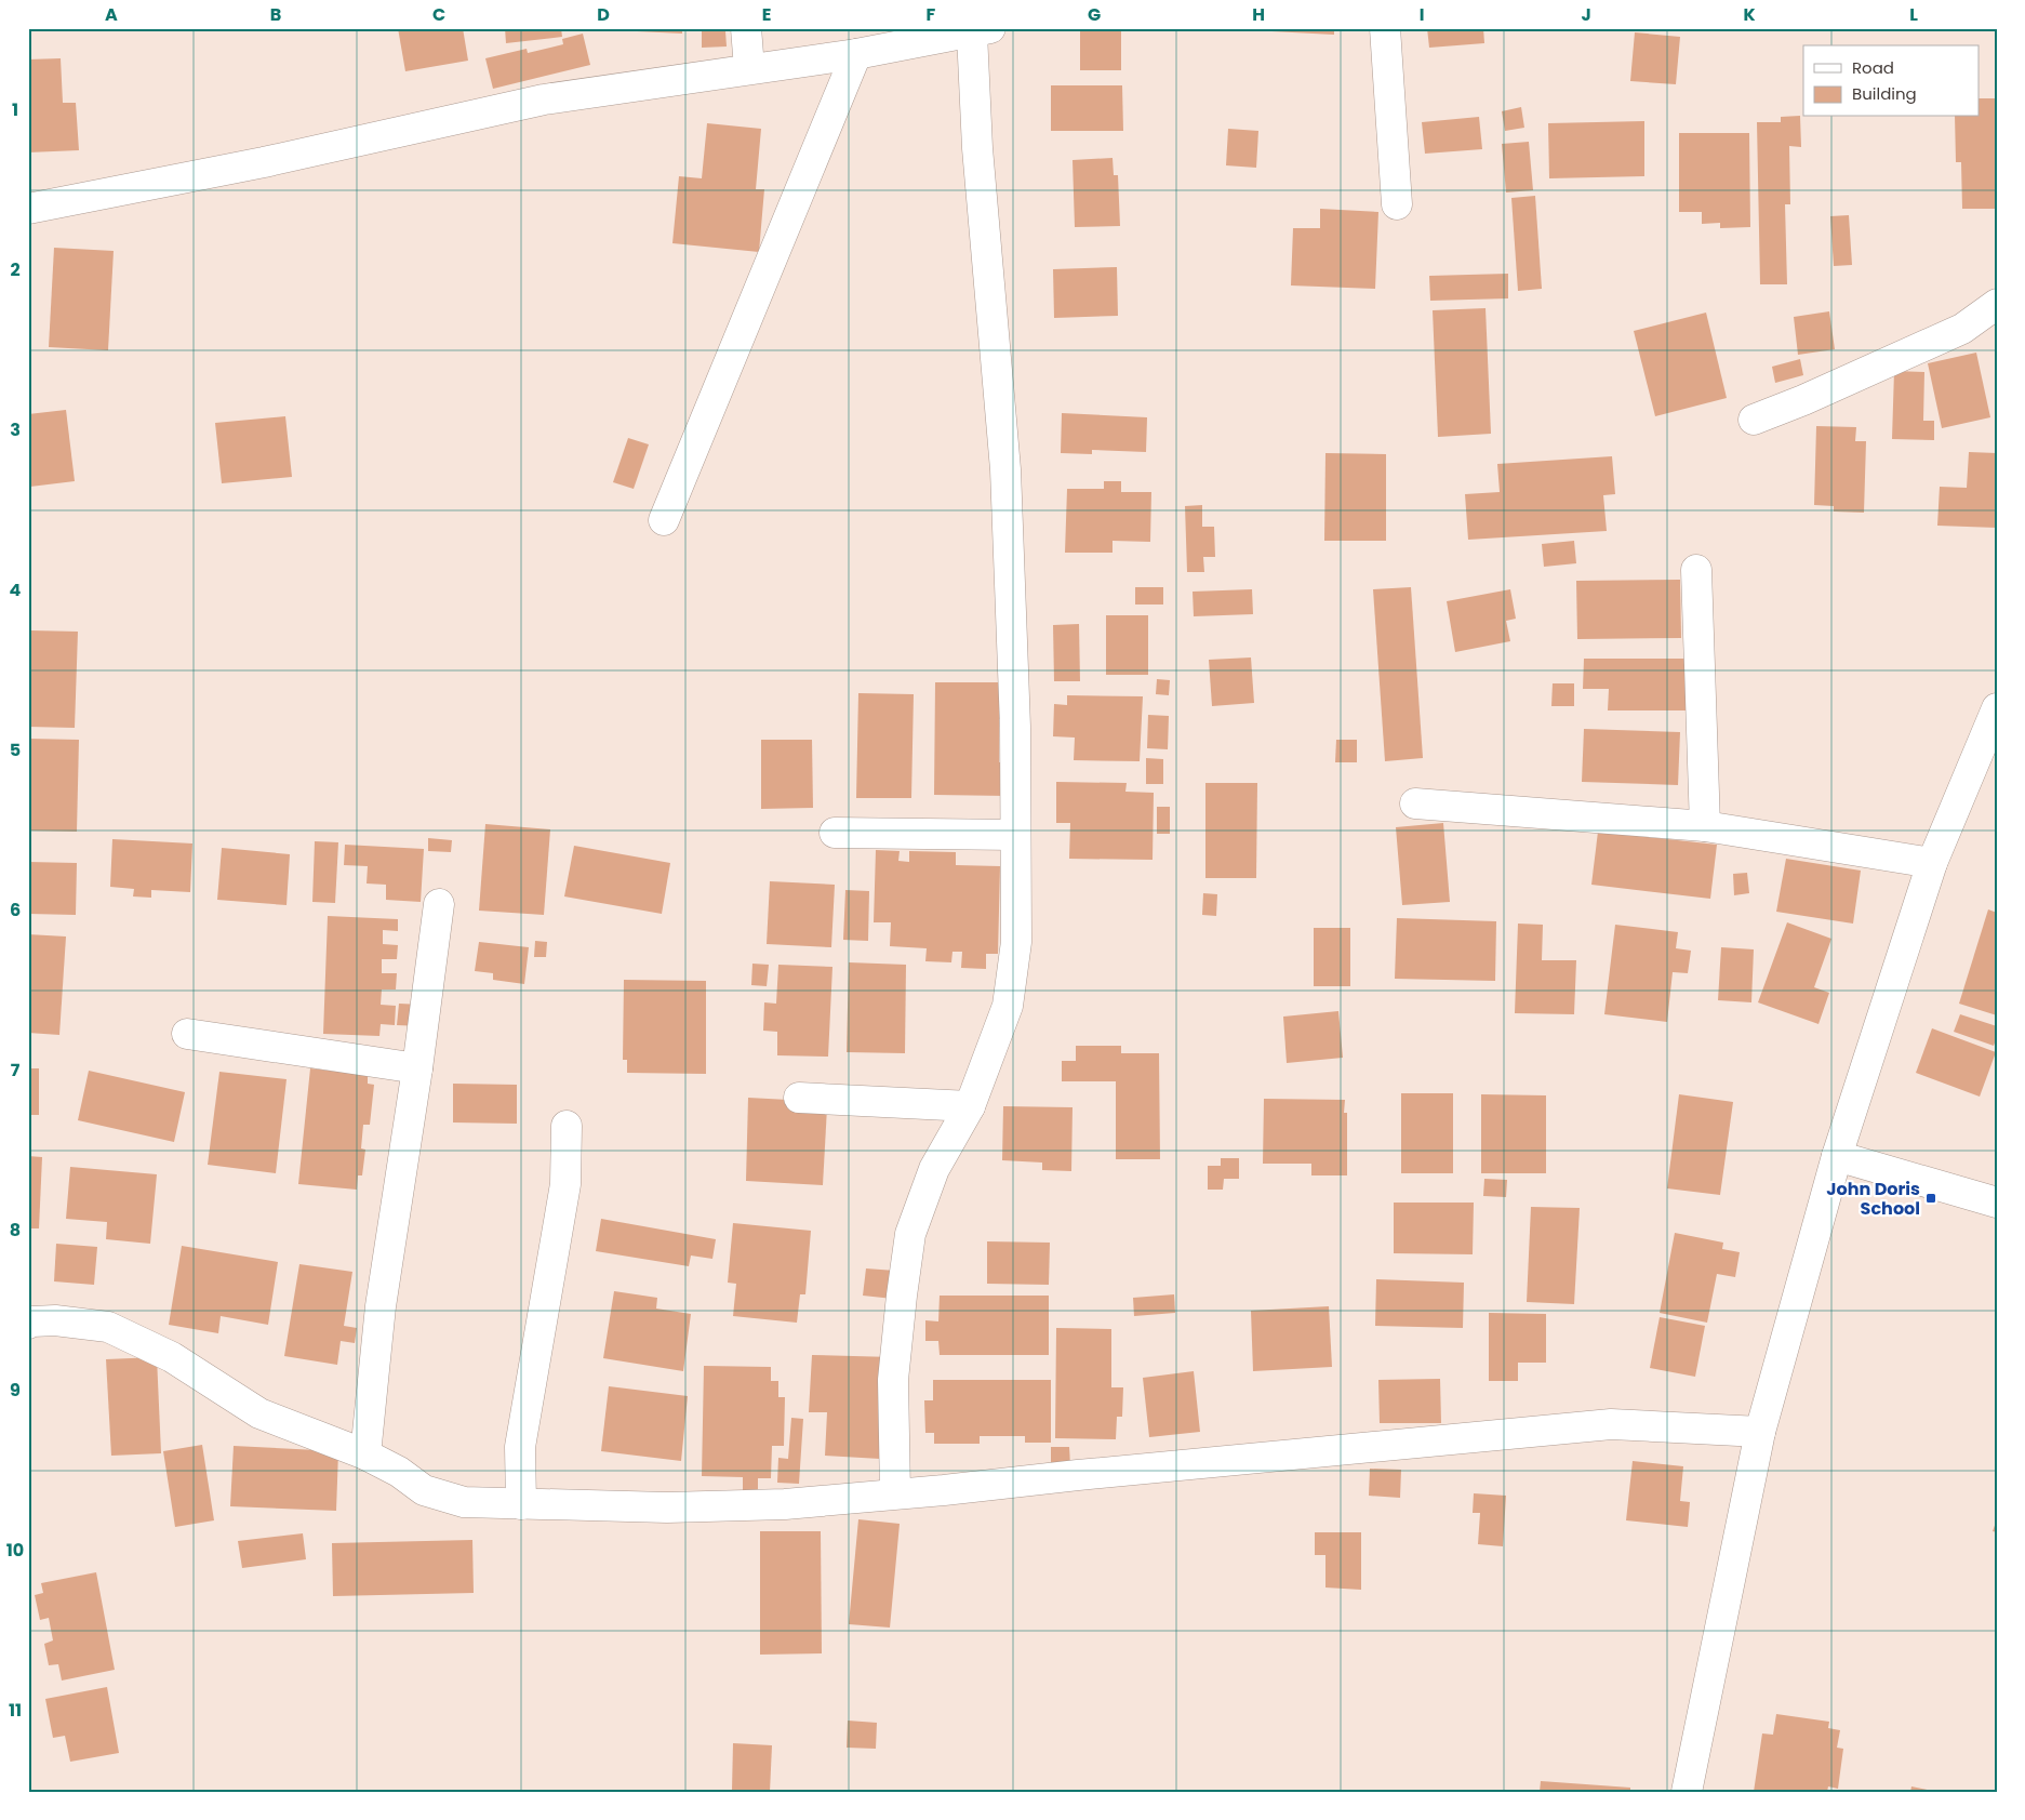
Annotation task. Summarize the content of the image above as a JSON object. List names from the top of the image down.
{
  "places": {
    "transit": ["John Doris School"]
  },
  "legend": ["Road", "Building"],
  "grid": {
    "columns": [
      "A",
      "B",
      "C",
      "D",
      "E",
      "F",
      "G",
      "H",
      "I",
      "J",
      "K",
      "L"
    ],
    "rows": [
      "1",
      "2",
      "3",
      "4",
      "5",
      "6",
      "7",
      "8",
      "9",
      "10",
      "11"
    ]
  }
}
